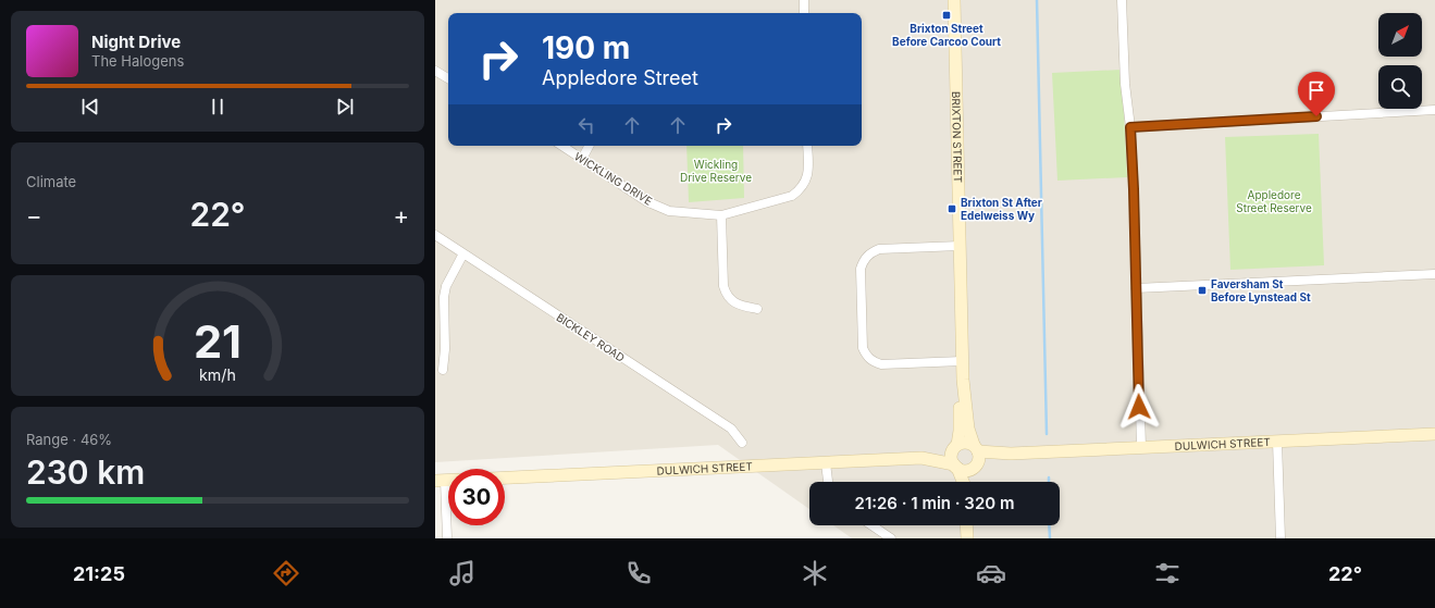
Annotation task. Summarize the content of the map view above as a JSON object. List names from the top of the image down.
{
  "streets": {
    "street": [
      "BRIXTON STREET",
      "WICKLING DRIVE",
      "BICKLEY ROAD",
      "DULWICH STREET"
    ]
  },
  "crossings": [
    ["BRIXTON STREET", "DULWICH STREET"]
  ],
  "parks": ["Wickling Drive Reserve", "Appledore Street Reserve"],
  "places": {
    "transit": ["Brixton Street Before Carcoo Court", "Brixton St After Edelweiss Wy", "Faversham St Before Lynstead St"]
  },
  "north": "top right",
  "page": {
    "turn": ["190 m", "Appledore Street"],
    "song": ["Night Drive", "The Halogens"],
    "tile": [
      "Climate",
      ["Range · 46%", "230 km"]
    ],
    "heat": ["−", "22°", "+"],
    "limit": "30",
    "trip": "21:26 · 1 min · 320 m",
    "tabs": ["21:25", "22°"],
    "gauge": ["21", "km/h"]
  }
}
